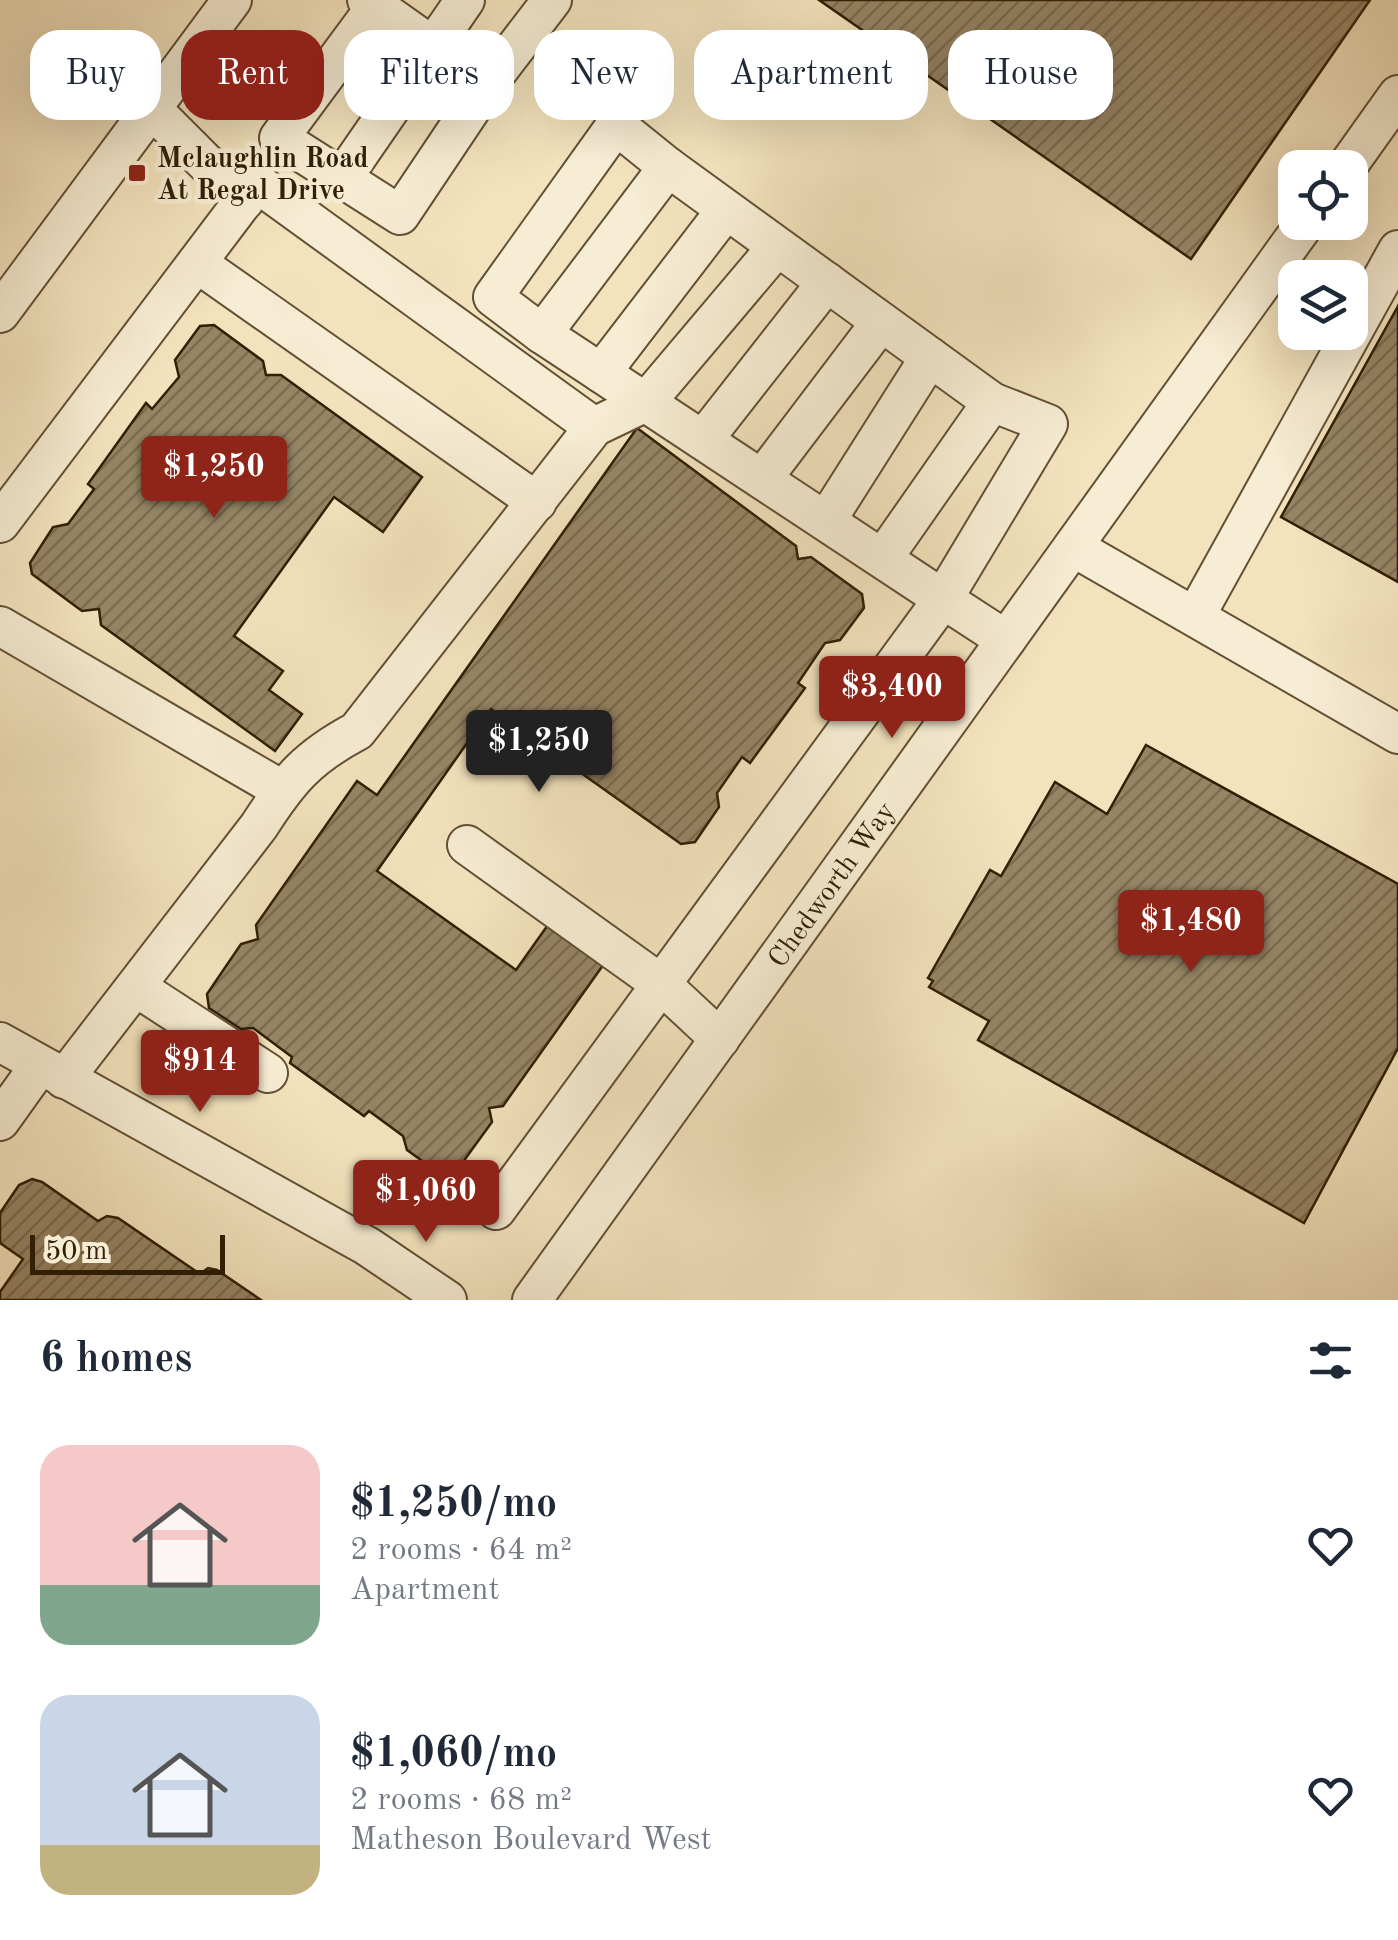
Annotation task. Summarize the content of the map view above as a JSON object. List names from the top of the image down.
{
  "streets": {
    "street": ["Chedworth Way"]
  },
  "places": {
    "transit": ["Mclaughlin Road At Regal Drive"]
  },
  "scale_bar": "50 m",
  "page": {
    "chip": [
      "Buy",
      "Rent",
      "Filters",
      "New",
      "Apartment",
      "House"
    ],
    "price": [
      "$1,250",
      "$3,400",
      "$1,250",
      "$1,480",
      "$914",
      "$1,060"
    ],
    "scale": "50 m",
    "heading": "6 homes",
    "list": [
      {
        "name": "$1,250/mo",
        "note": "2 rooms · 64 m² · Apartment"
      },
      {
        "name": "$1,060/mo",
        "note": "2 rooms · 68 m² · Matheson Boulevard West"
      }
    ]
  }
}
